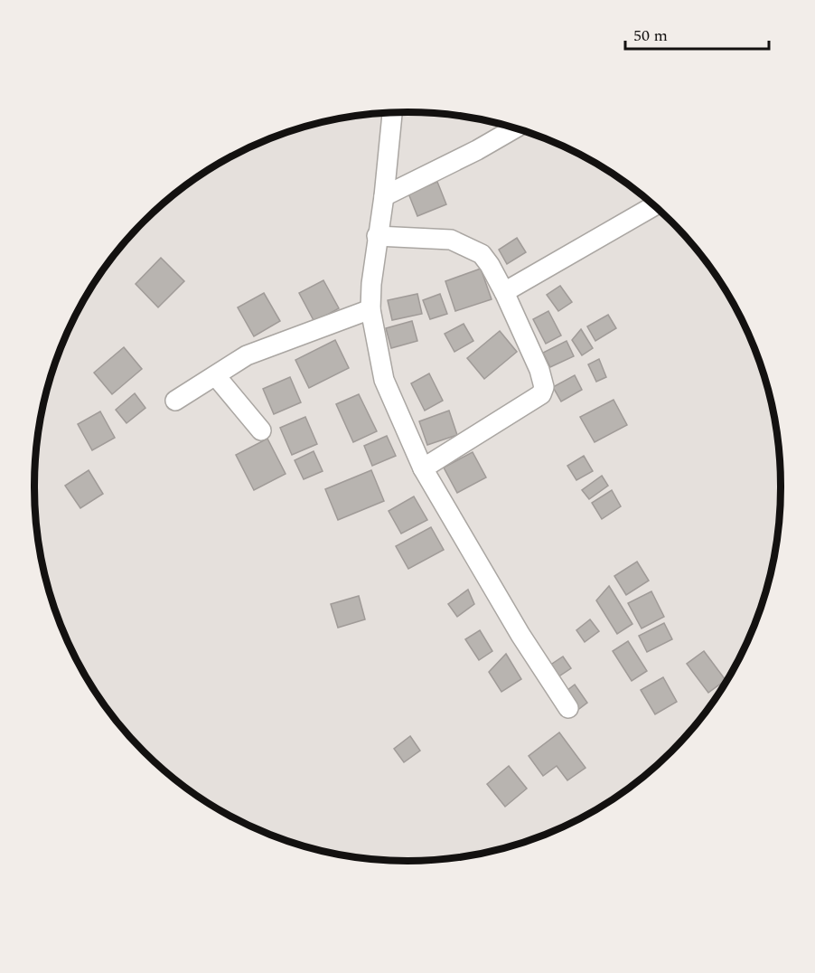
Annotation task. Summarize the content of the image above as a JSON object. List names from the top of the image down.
{
  "scale_bar": "50 m"
}
